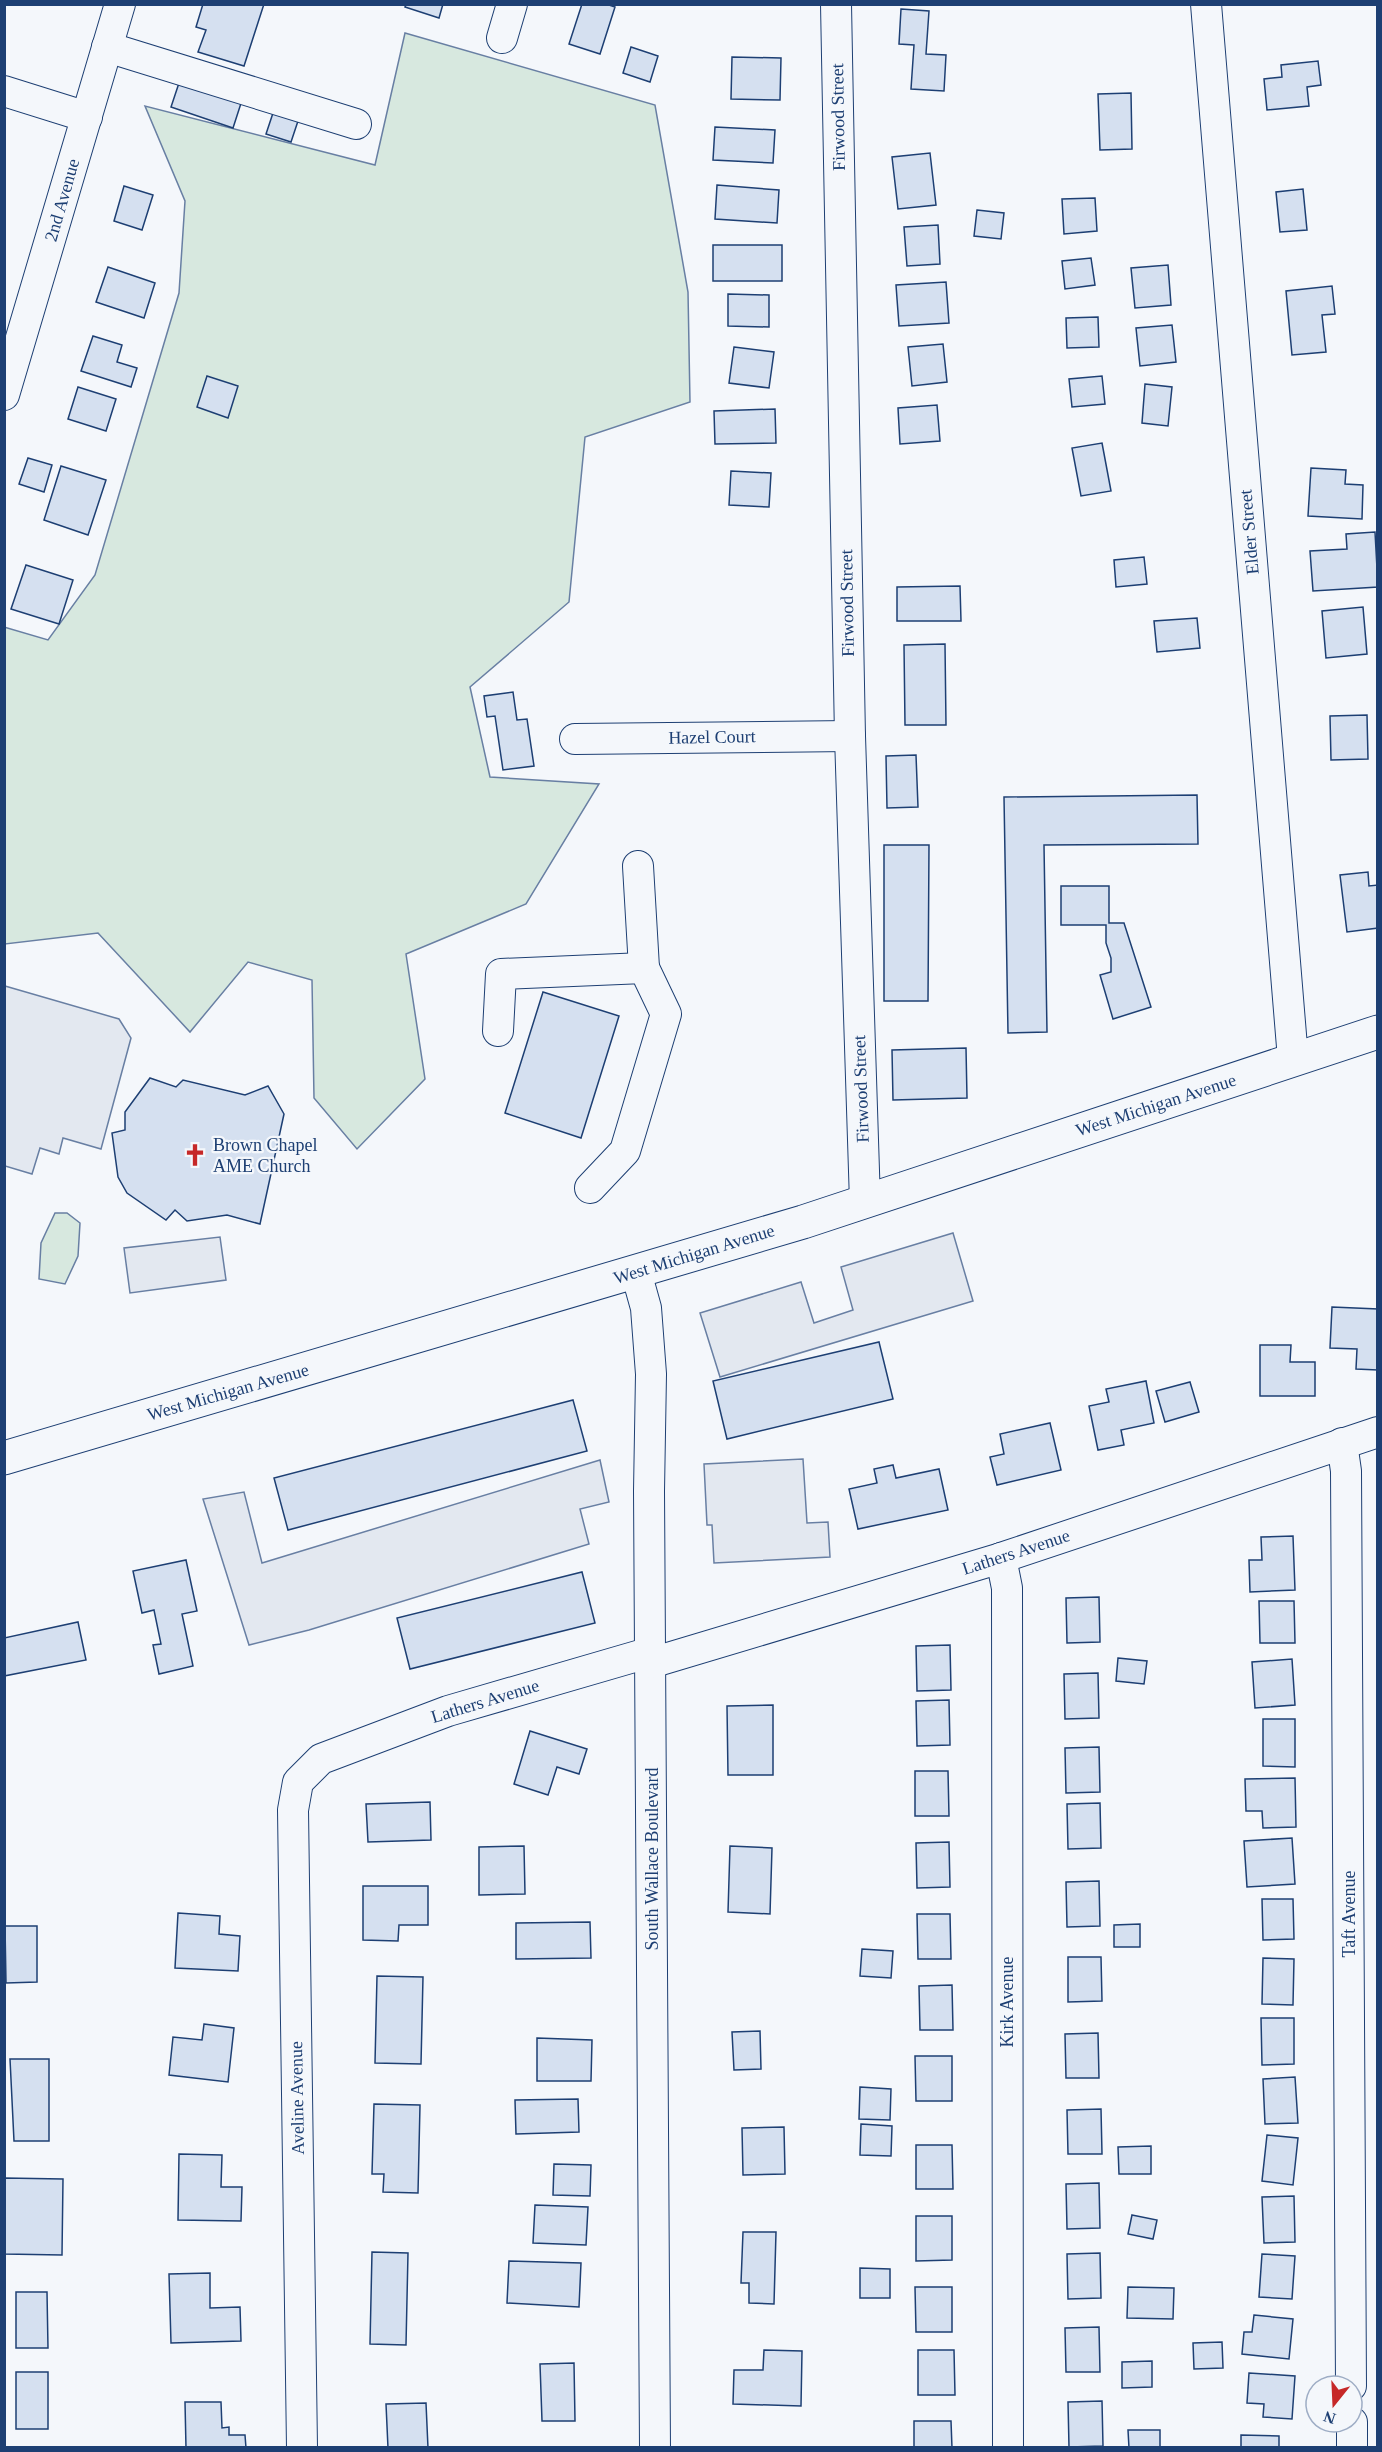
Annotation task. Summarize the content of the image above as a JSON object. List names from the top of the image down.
{
  "streets": {
    "main road": ["West Michigan Avenue"],
    "street": [
      "Firwood Street",
      "2nd Avenue",
      "Elder Street",
      "Hazel Court",
      "Lathers Avenue",
      "South Wallace Boulevard",
      "Taft Avenue",
      "Kirk Avenue",
      "Aveline Avenue"
    ]
  },
  "crossings": [
    ["Firwood Street", "Hazel Court"],
    ["Firwood Street", "West Michigan Avenue"],
    ["Elder Street", "West Michigan Avenue"],
    ["West Michigan Avenue", "South Wallace Boulevard"],
    ["Lathers Avenue", "South Wallace Boulevard"],
    ["Lathers Avenue", "Taft Avenue"],
    ["Lathers Avenue", "Kirk Avenue"],
    ["Lathers Avenue", "Aveline Avenue"]
  ],
  "places": {
    "church": ["Brown Chapel AME Church"]
  },
  "north": "bottom"
}
